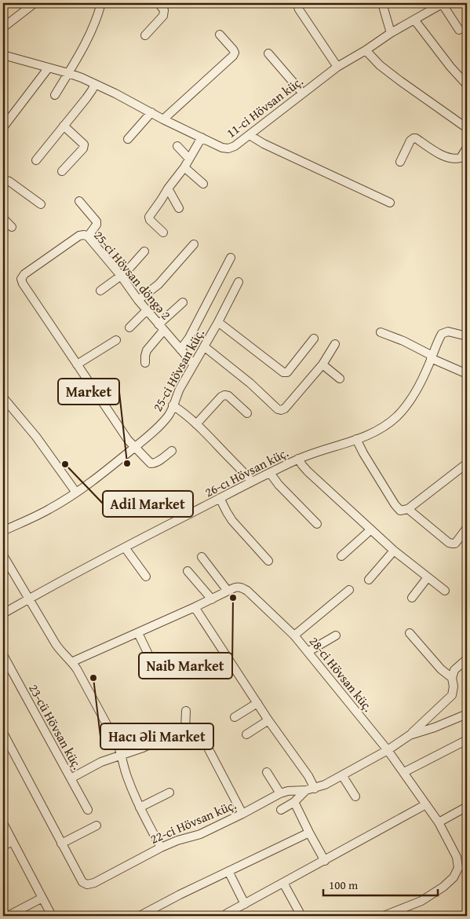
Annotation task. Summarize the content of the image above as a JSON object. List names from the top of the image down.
{
  "streets": {
    "street": [
      "11-ci Hövsan küç.",
      "25-ci Hövsan döngə 2",
      "25-ci Hövsan küç.",
      "26-cı Hövsan küç.",
      "28-ci Hövsan küç.",
      "23-cü Hövsan küç.",
      "22-ci Hövsan küç."
    ]
  },
  "crossings": [
    ["25-ci Hövsan döngə 2", "25-ci Hövsan küç."],
    ["28-ci Hövsan küç.", "22-ci Hövsan küç."]
  ],
  "places": [
    "Market",
    "Adil Market",
    "Naib Market",
    "Hacı Əli Market"
  ],
  "scale_bar": "100 m"
}
